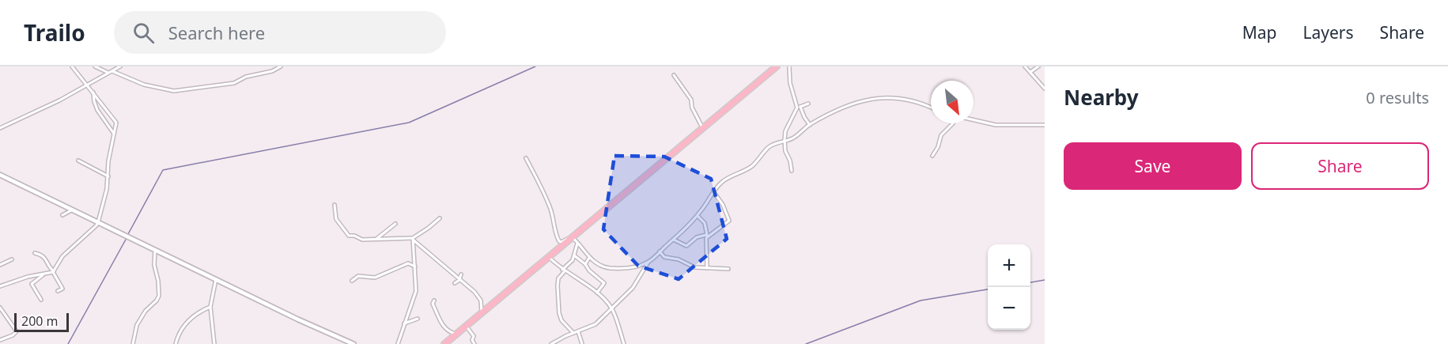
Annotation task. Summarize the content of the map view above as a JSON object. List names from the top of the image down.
{
  "scale_bar": "200 m",
  "north": "bottom right",
  "page": {
    "header": "Trailo",
    "search": "Search here",
    "nav": ["Map", "Layers", "Share"],
    "heading": ["Nearby", "0 results"],
    "buttons": ["Save", "Share"],
    "map_buttons": ["+", "−"],
    "scale": "200 m"
  }
}
